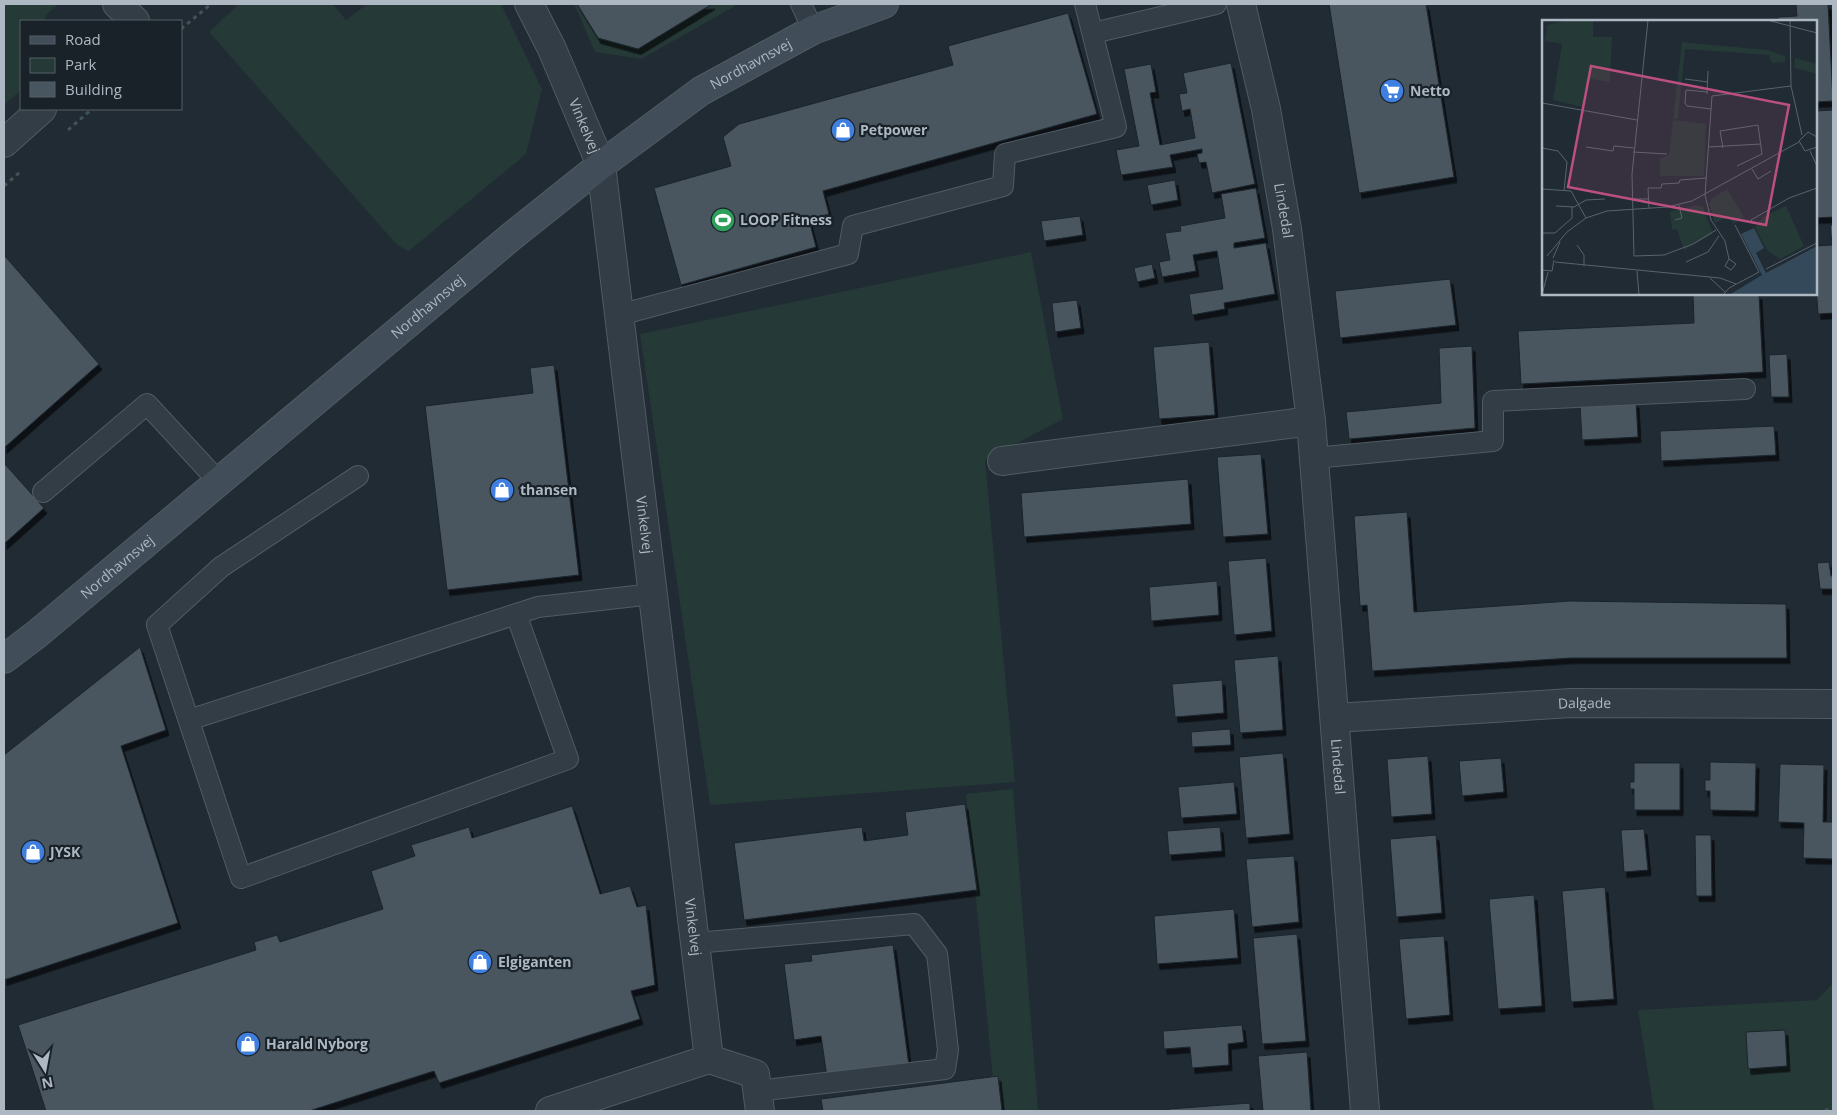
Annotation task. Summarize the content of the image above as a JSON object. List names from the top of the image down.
{
  "streets": {
    "street": [
      "Nordhavnsvej",
      "Vinkelvej",
      "Lindedal",
      "Dalgade"
    ]
  },
  "crossings": [
    ["Nordhavnsvej", "Vinkelvej"],
    ["Lindedal", "Dalgade"]
  ],
  "places": {
    "supermarket": ["Netto"],
    "shop": [
      "Petpower",
      "thansen",
      "JYSK",
      "Elgiganten",
      "Harald Nyborg"
    ],
    "sports": ["LOOP Fitness"]
  },
  "legend": ["Road", "Park", "Building"],
  "north": "bottom"
}
